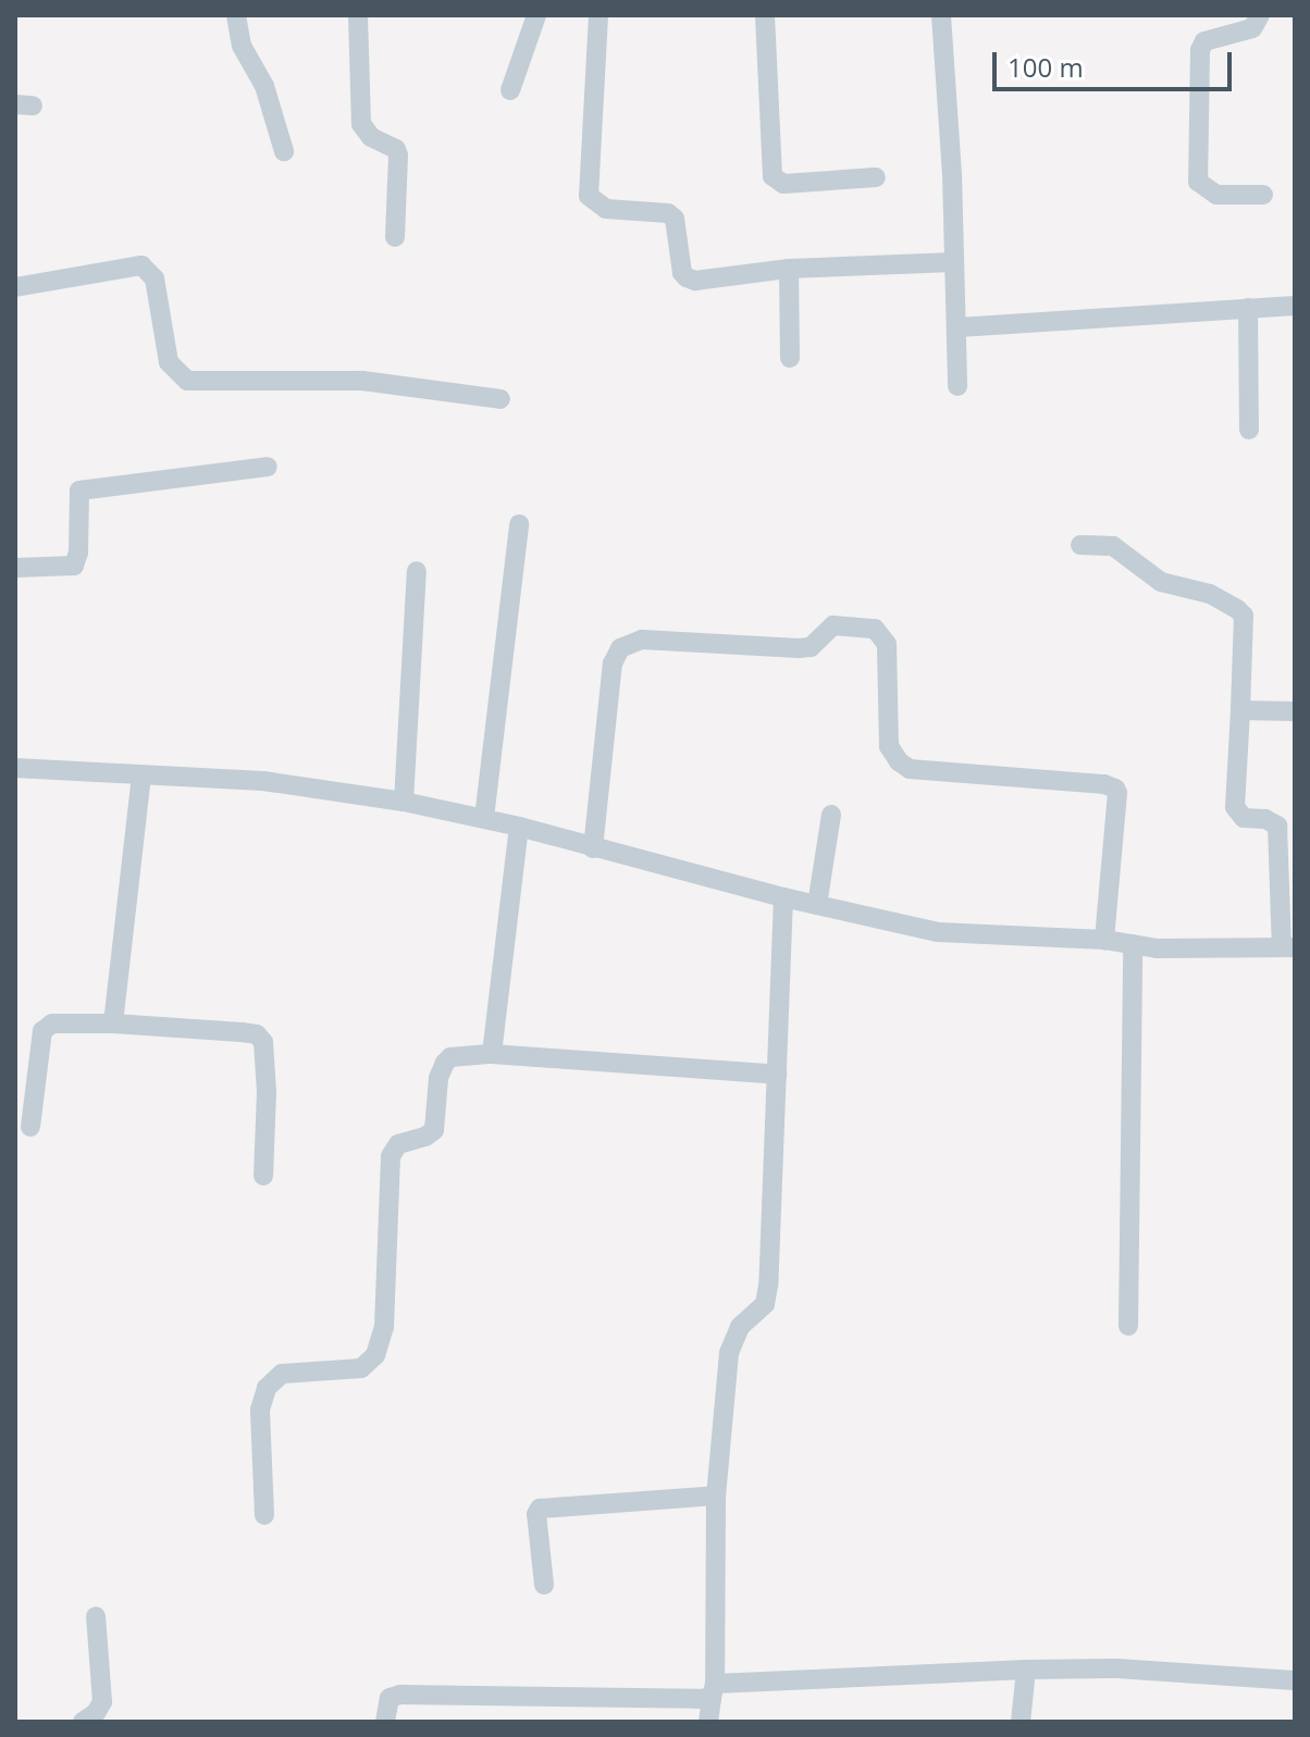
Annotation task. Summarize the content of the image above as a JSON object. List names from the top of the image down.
{
  "scale_bar": "100 m"
}
